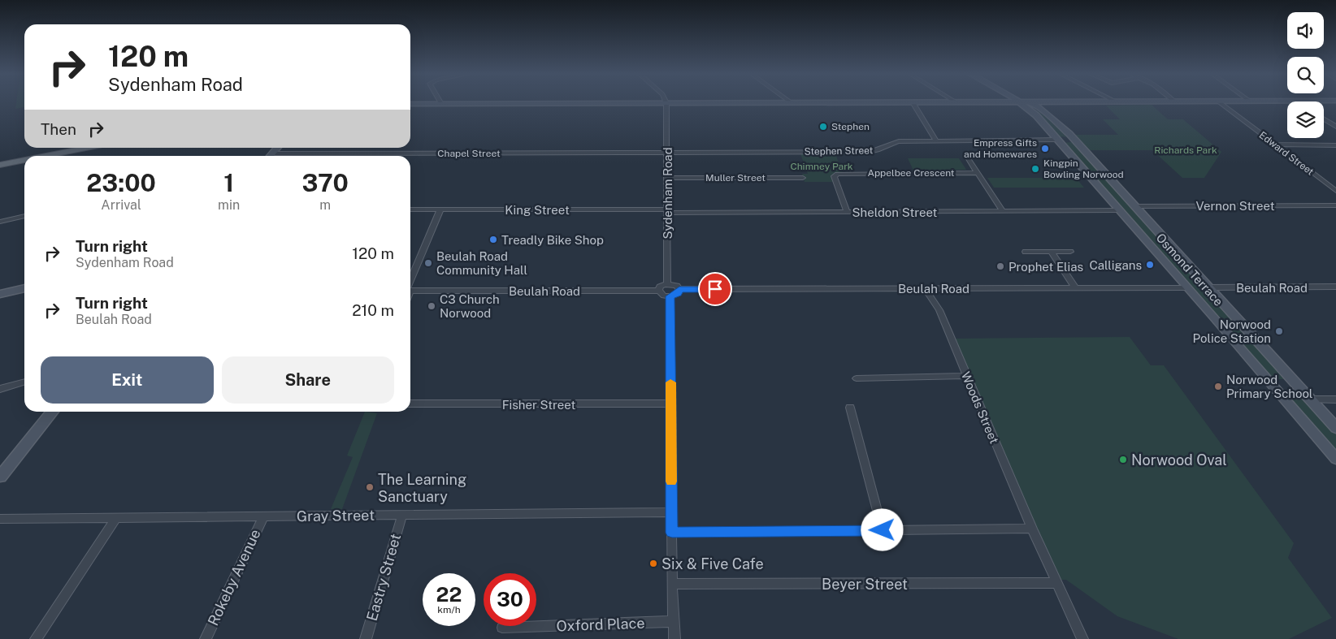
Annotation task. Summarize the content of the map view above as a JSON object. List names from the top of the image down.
{
  "streets": {
    "main road": ["Osmond Terrace"],
    "street": [
      "Stephen Street",
      "Chapel Street",
      "Edward Street",
      "Appelbee Crescent",
      "Muller Street",
      "Sydenham Road",
      "Vernon Street",
      "King Street",
      "Sheldon Street",
      "Beulah Road",
      "Fisher Street",
      "Woods Street",
      "Gray Street",
      "Rokeby Avenue",
      "Eastry Street",
      "Beyer Street",
      "Oxford Place"
    ]
  },
  "crossings": [
    ["Stephen Street", "Chapel Street"],
    ["Stephen Street", "Sydenham Road"],
    ["Stephen Street", "Osmond Terrace"],
    ["Chapel Street", "Sydenham Road"],
    ["Appelbee Crescent", "Sheldon Street"],
    ["Muller Street", "Sydenham Road"],
    ["Sydenham Road", "King Street"],
    ["Sydenham Road", "Sheldon Street"],
    ["Vernon Street", "Osmond Terrace"],
    ["King Street", "Sheldon Street"],
    ["Sheldon Street", "Osmond Terrace"],
    ["Osmond Terrace", "Beulah Road"],
    ["Beulah Road", "Woods Street"],
    ["Woods Street", "Beyer Street"],
    ["Gray Street", "Rokeby Avenue"],
    ["Gray Street", "Eastry Street"]
  ],
  "parks": ["Richards Park", "Chimney Park"],
  "places": [
    "Stephen",
    "Empress Gifts and Homewares",
    "Kingpin Bowling Norwood",
    "Treadly Bike Shop",
    "Beulah Road Community Hall",
    "Calligans",
    "Prophet Elias",
    "C3 Church Norwood",
    "Norwood Police Station",
    "Norwood Primary School",
    "Norwood Oval",
    "The Learning Sanctuary",
    "Six & Five Cafe"
  ],
  "page": {
    "turn": ["120 m", "Sydenham Road"],
    "then": "Then",
    "eta": [
      "23:00",
      "Arrival",
      "1",
      "min",
      "370",
      "m"
    ],
    "list": [
      {
        "name": "Turn right",
        "note": "Sydenham Road",
        "value": "120 m"
      },
      {
        "name": "Turn right",
        "note": "Beulah Road",
        "value": "210 m"
      }
    ],
    "buttons": ["Exit", "Share"],
    "speed": "22 km/h",
    "limit": "30"
  }
}
